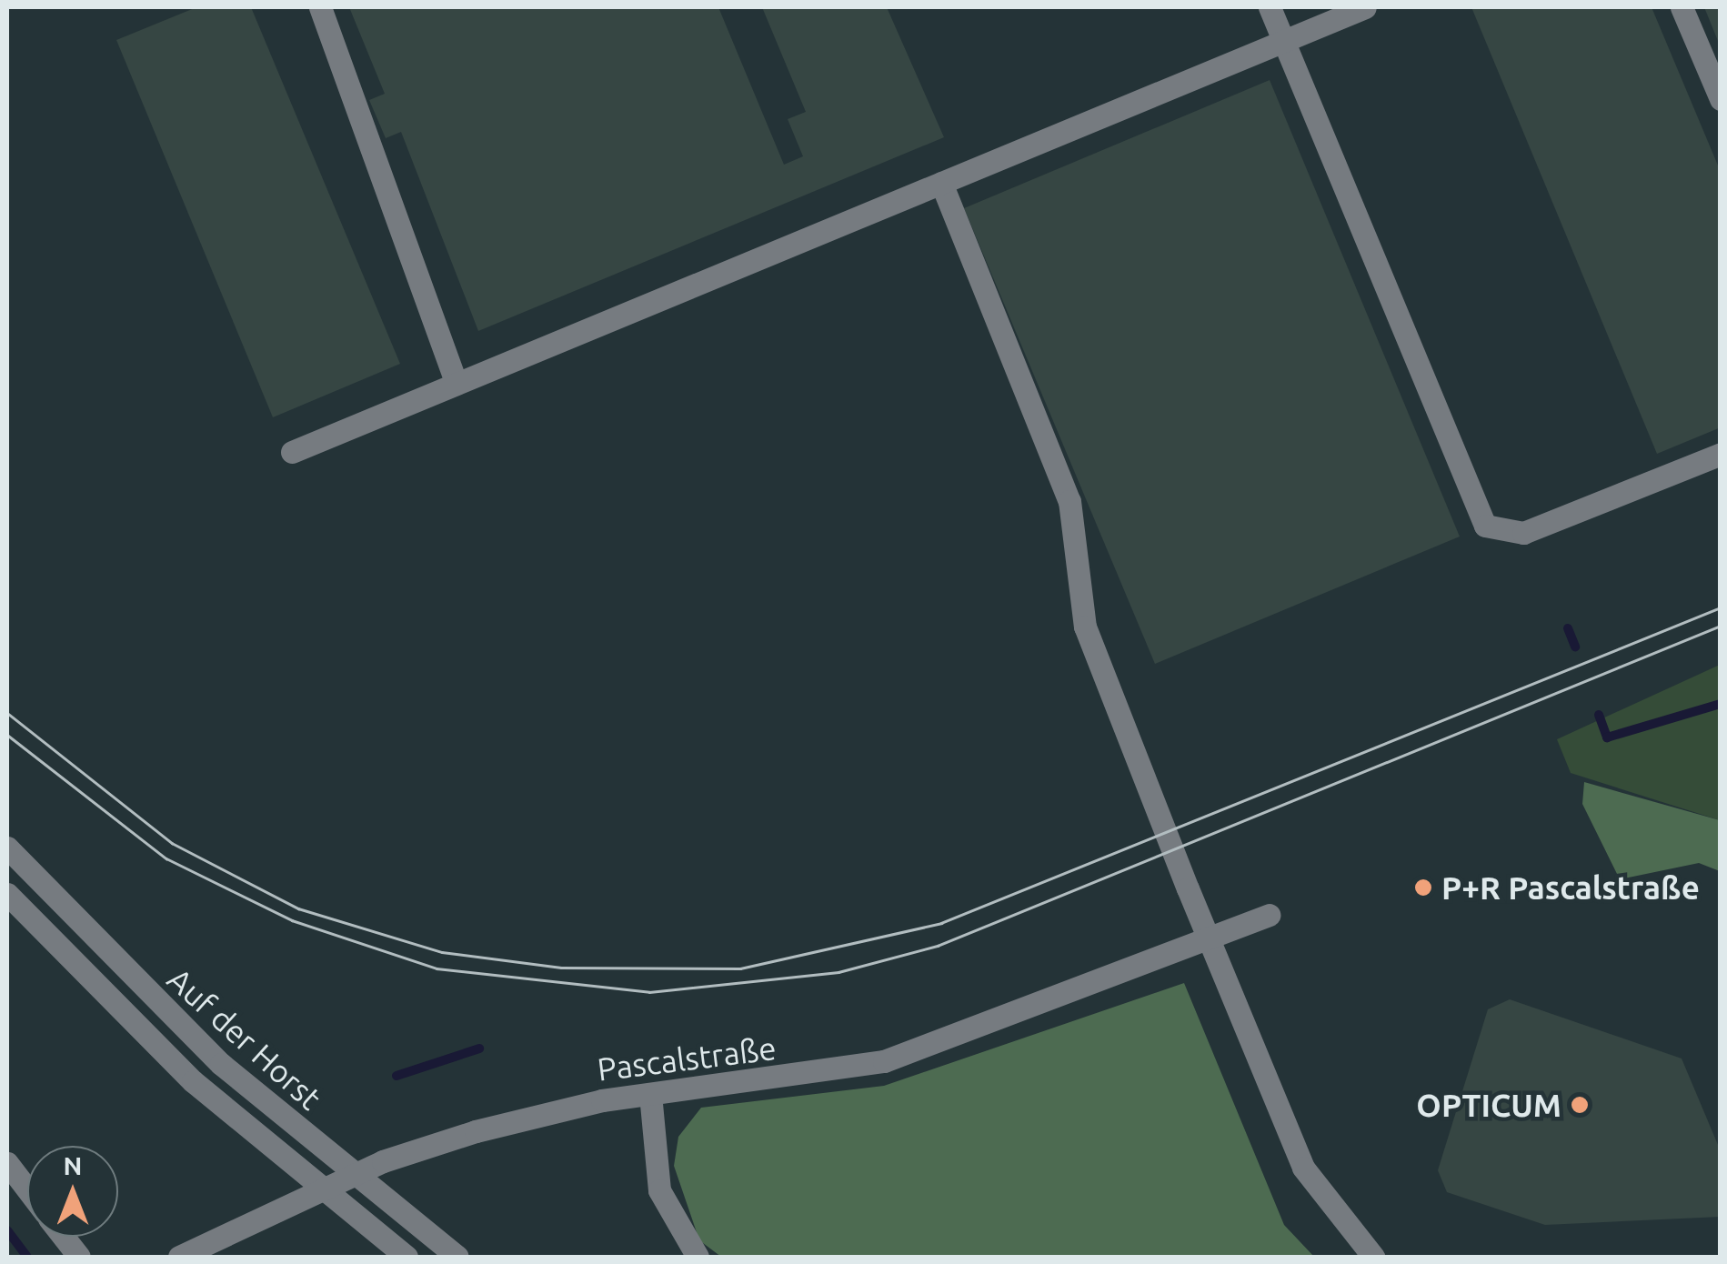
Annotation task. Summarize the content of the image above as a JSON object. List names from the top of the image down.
{
  "streets": {
    "street": ["Auf der Horst", "Pascalstraße"]
  },
  "places": ["P+R Pascalstraße", "OPTICUM"],
  "north": "top"
}
